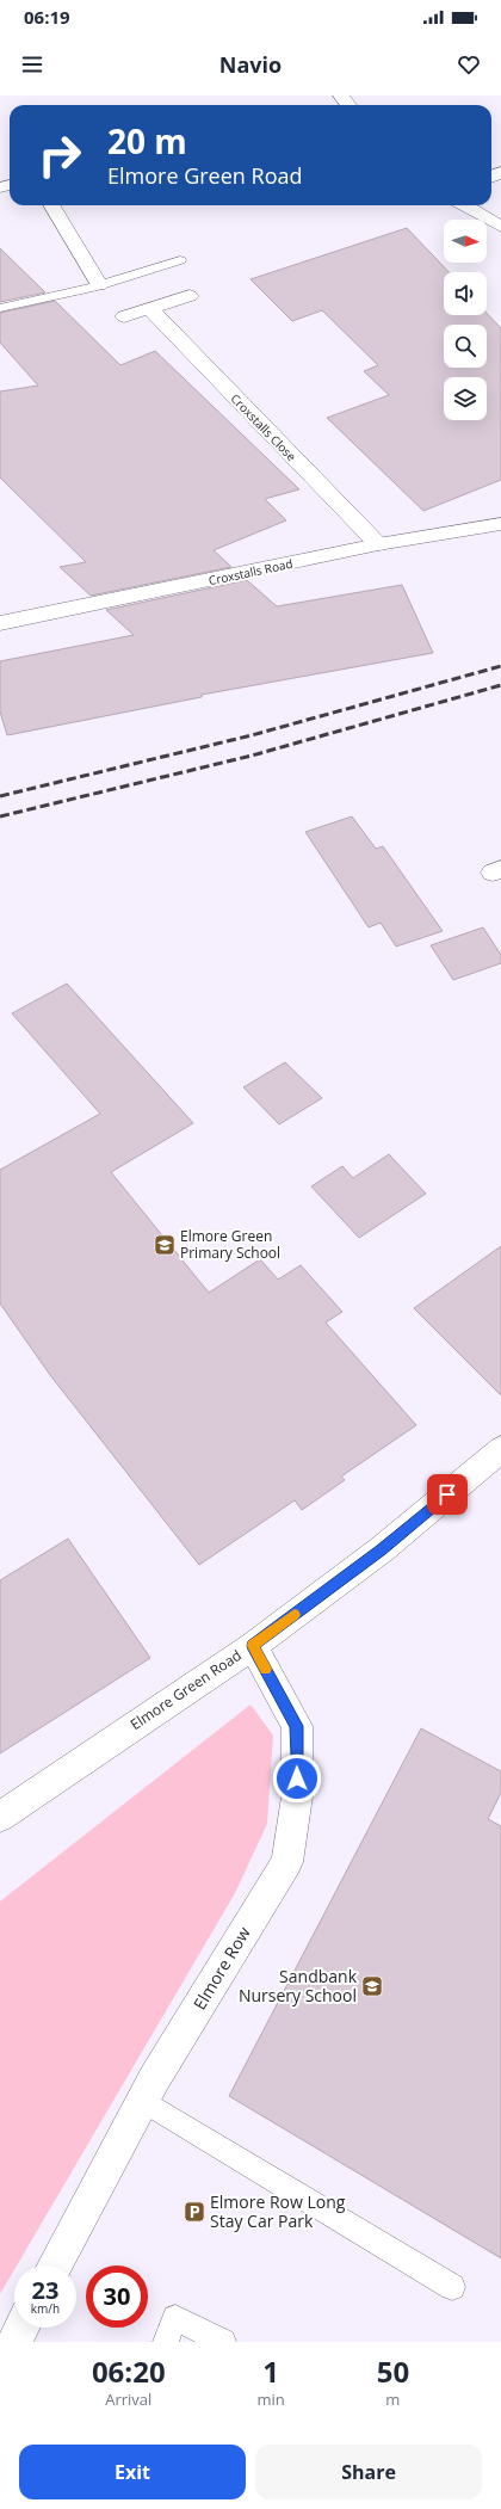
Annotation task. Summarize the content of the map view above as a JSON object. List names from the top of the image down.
{
  "streets": {
    "street": [
      "Croxstalls Close",
      "Croxstalls Road",
      "Elmore Green Road",
      "Elmore Row"
    ]
  },
  "crossings": [
    ["Croxstalls Close", "Croxstalls Road"],
    ["Elmore Green Road", "Elmore Row"]
  ],
  "places": {
    "school or university": ["Elmore Green Primary School", "Sandbank Nursery School"],
    "parking": ["Elmore Row Long Stay Car Park"]
  },
  "north": "right",
  "page": {
    "status": "06:19",
    "header": "Navio",
    "turn": ["20 m", "Elmore Green Road"],
    "speed": "23 km/h",
    "limit": "30",
    "eta": [
      "06:20",
      "Arrival",
      "1",
      "min",
      "50",
      "m"
    ],
    "buttons": ["Exit", "Share"]
  }
}
